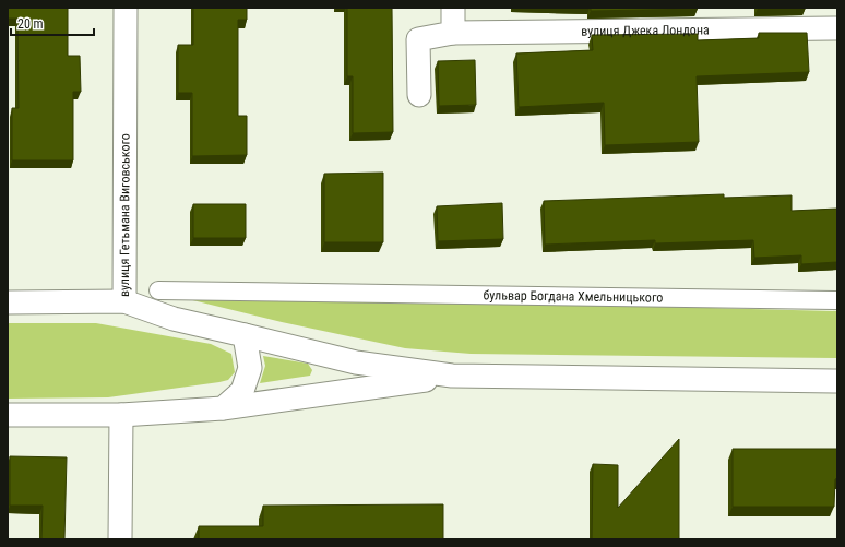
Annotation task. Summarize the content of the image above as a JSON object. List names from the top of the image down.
{
  "streets": {
    "street": ["вулиця Джека Лондона", "вулиця Гетьмана Виговського", "бульвар Богдана Хмельницького"]
  },
  "scale_bar": "20 m"
}
